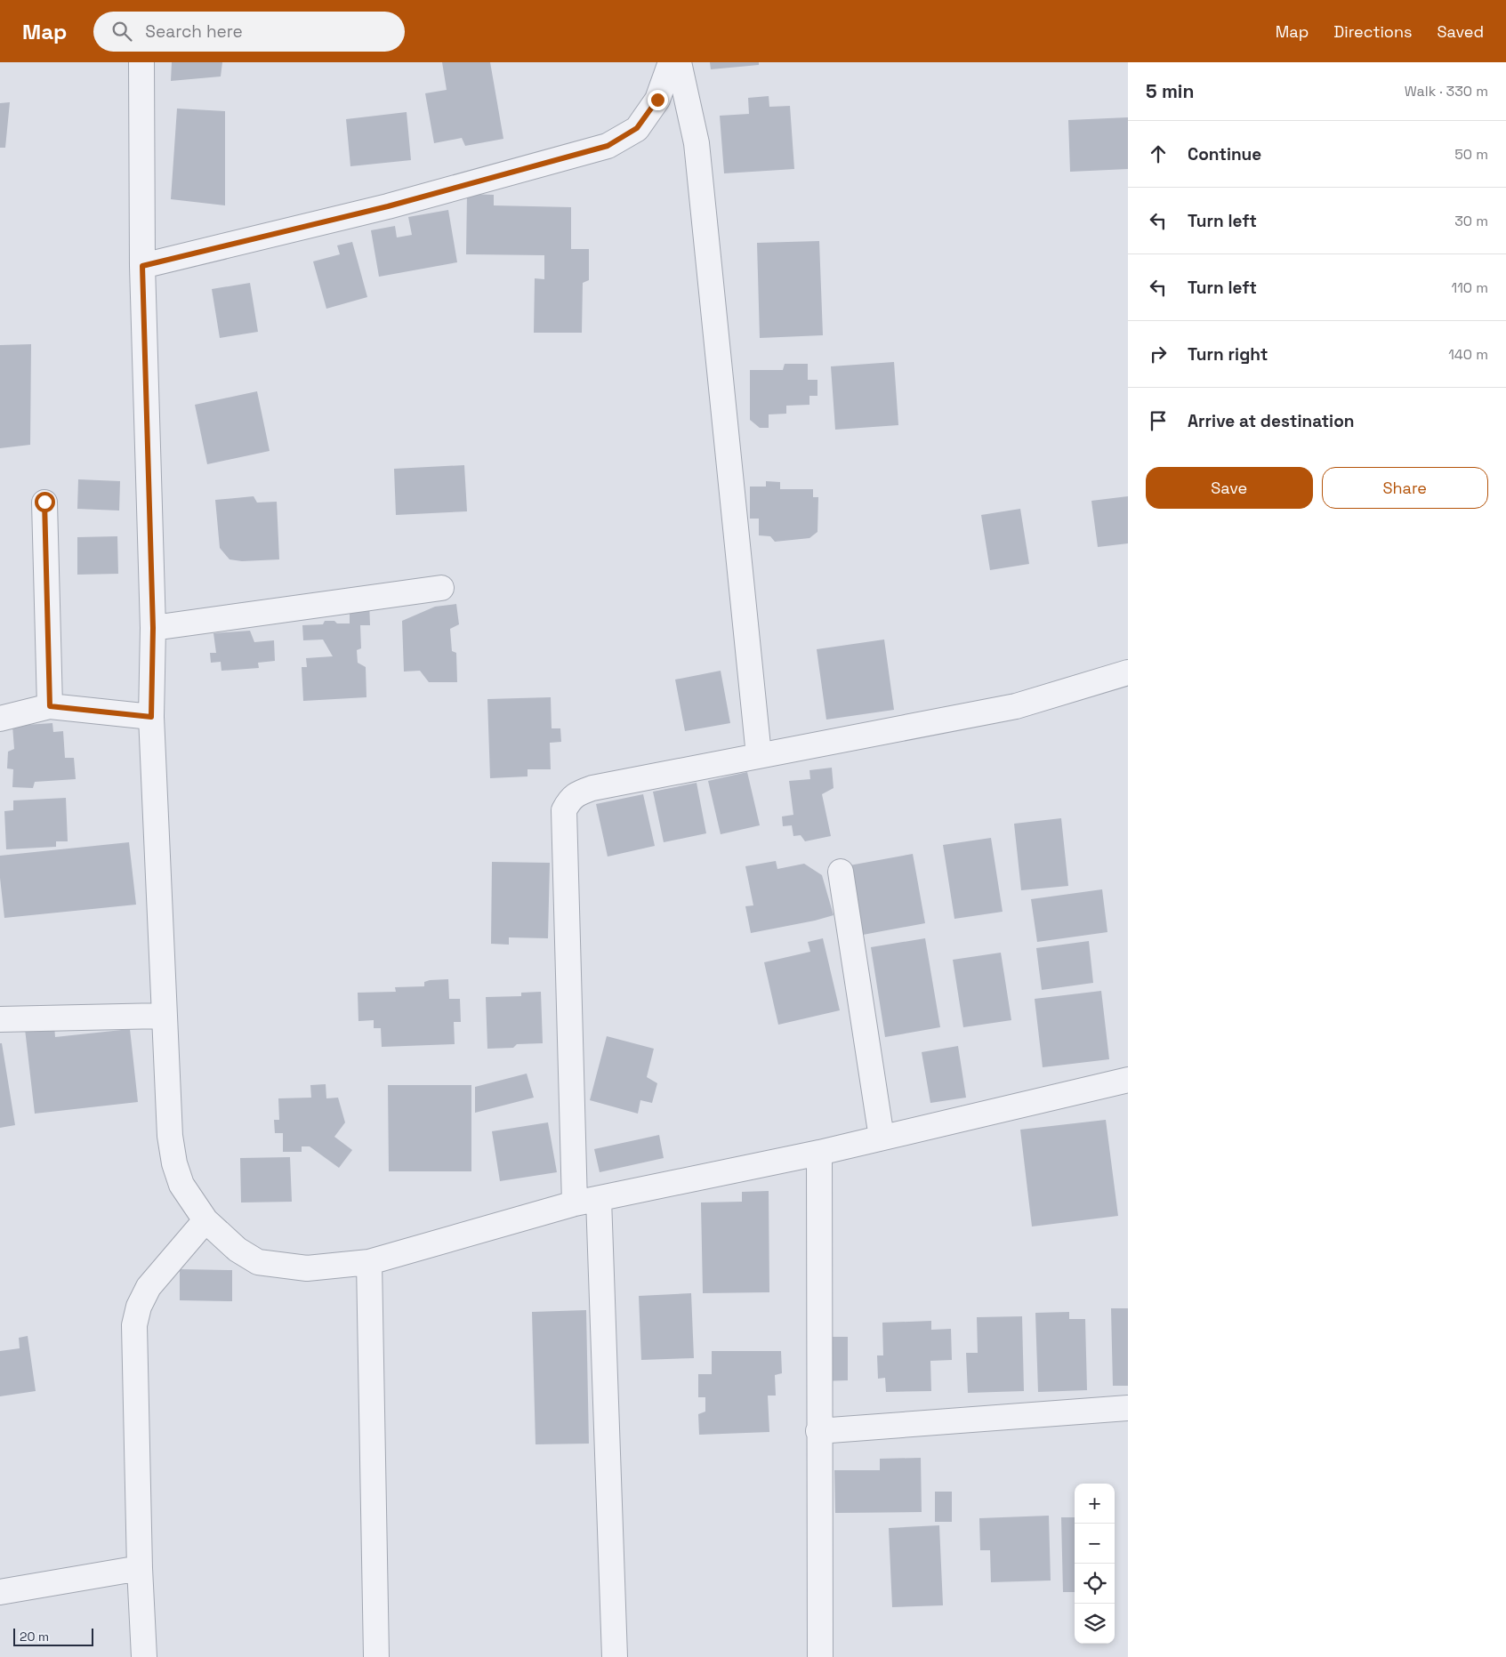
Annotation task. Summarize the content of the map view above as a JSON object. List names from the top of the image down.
{
  "scale_bar": "20 m",
  "page": {
    "header": "Map",
    "search": "Search here",
    "nav": ["Map", "Directions", "Saved"],
    "heading": ["5 min", "Walk · 330 m"],
    "list": [
      ["Continue", "50 m"],
      ["Turn left", "30 m"],
      ["Turn left", "110 m"],
      ["Turn right", "140 m"],
      "Arrive at destination"
    ],
    "buttons": ["Save", "Share"],
    "map_buttons": ["+", "−"],
    "scale": "20 m"
  }
}
